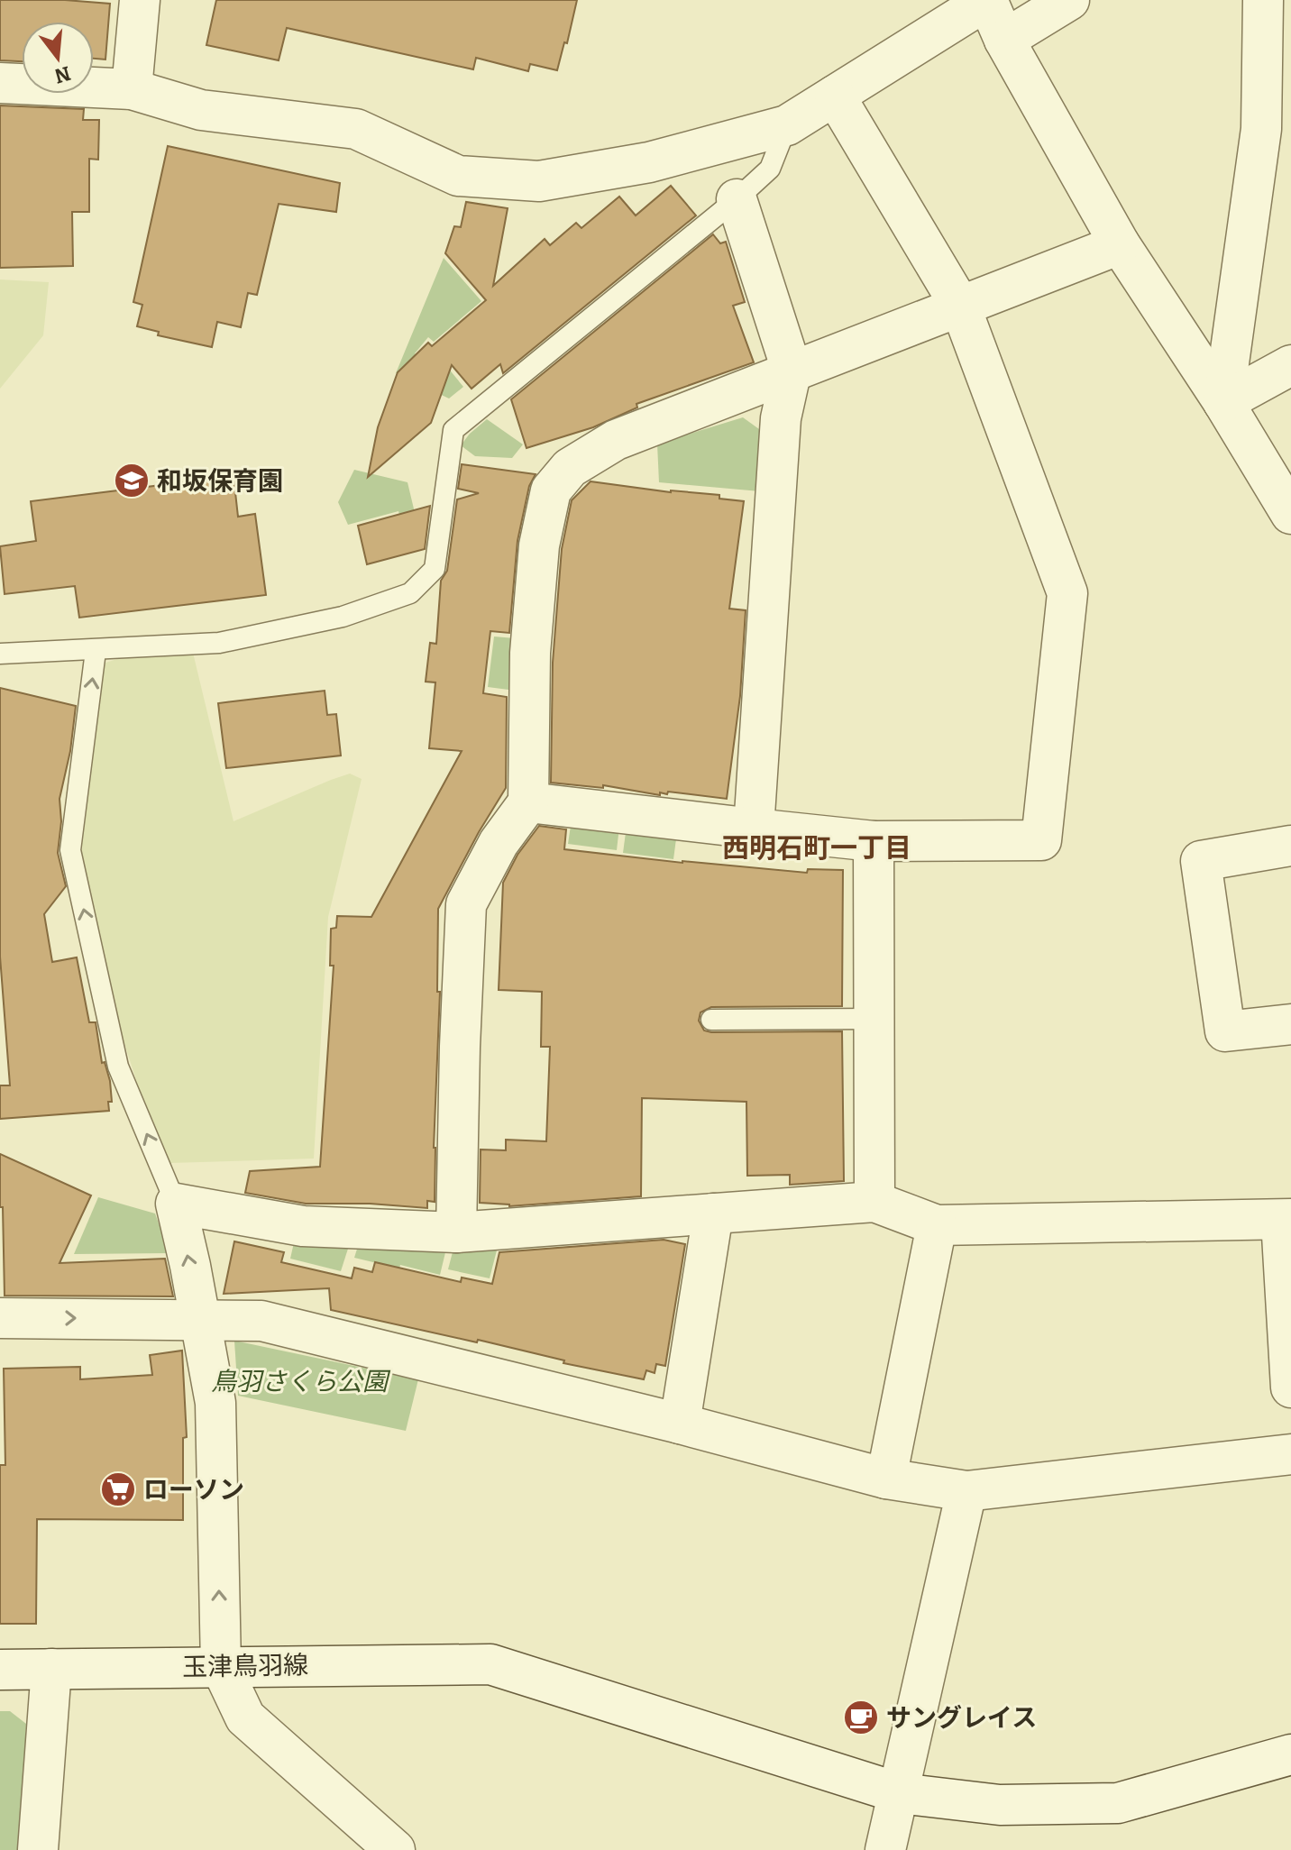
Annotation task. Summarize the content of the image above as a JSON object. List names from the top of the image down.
{
  "streets": {
    "street": ["玉津鳥羽線"]
  },
  "districts": ["西明石町一丁目"],
  "parks": ["鳥羽さくら公園"],
  "places": {
    "school or university": ["和坂保育園"],
    "supermarket": ["ローソン"],
    "cafe": ["サングレイス"]
  },
  "north": "bottom"
}
